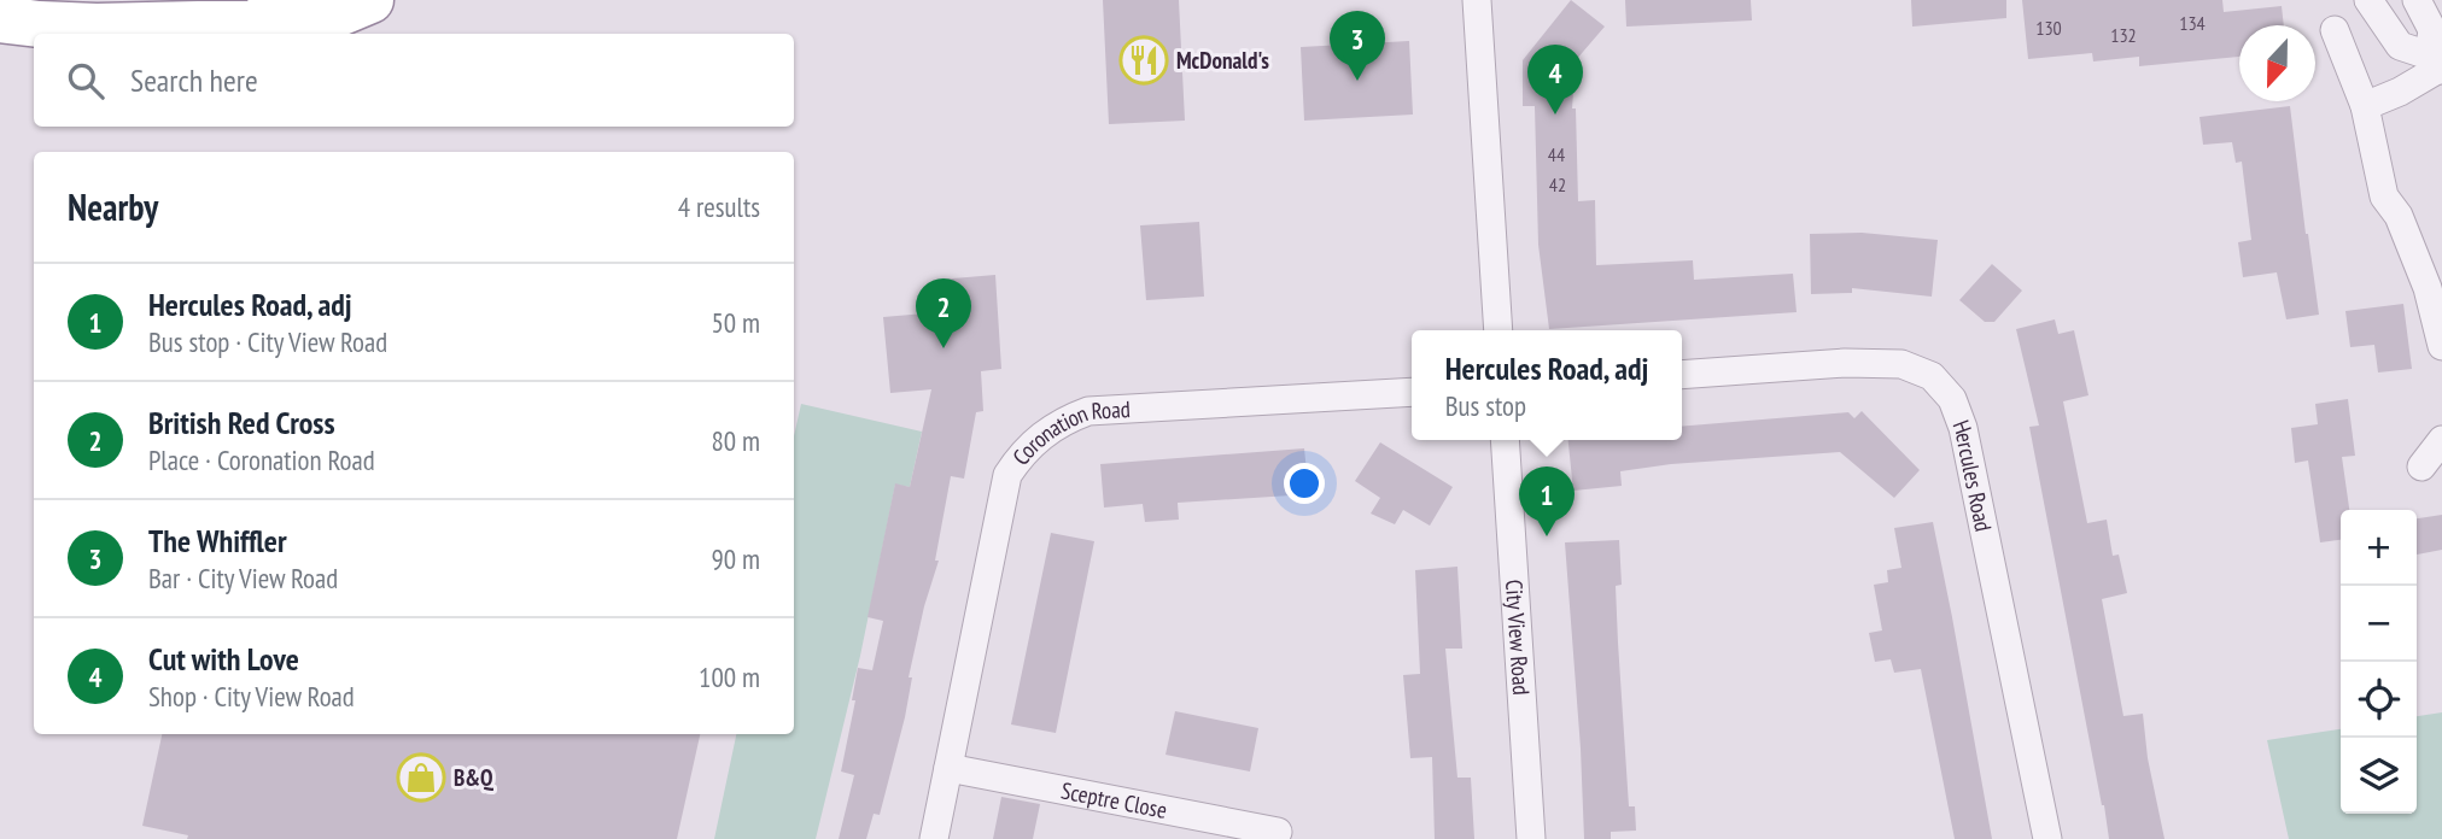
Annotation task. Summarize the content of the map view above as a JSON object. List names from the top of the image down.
{
  "streets": {
    "street": [
      "Coronation Road",
      "Hercules Road",
      "City View Road",
      "Sceptre Close"
    ]
  },
  "crossings": [
    ["Coronation Road", "Sceptre Close"]
  ],
  "places": {
    "restaurant": ["McDonald's"],
    "shop": ["B&Q"]
  },
  "house_numbers": [
    "134",
    "130",
    "132",
    "44",
    "42"
  ],
  "north": "bottom",
  "page": {
    "pins": [
      "3",
      "4",
      "2",
      "1"
    ],
    "search": "Search here",
    "heading": ["Nearby", "4 results"],
    "list": [
      {
        "mark": "1",
        "name": "Hercules Road, adj",
        "note": "Bus stop · City View Road",
        "value": "50 m"
      },
      {
        "mark": "2",
        "name": "British Red Cross",
        "note": "Place · Coronation Road",
        "value": "80 m"
      },
      {
        "mark": "3",
        "name": "The Whiffler",
        "note": "Bar · City View Road",
        "value": "90 m"
      },
      {
        "mark": "4",
        "name": "Cut with Love",
        "note": "Shop · City View Road",
        "value": "100 m"
      }
    ],
    "popup": ["Hercules Road, adj", "Bus stop"],
    "map_buttons": ["+", "−"]
  }
}
